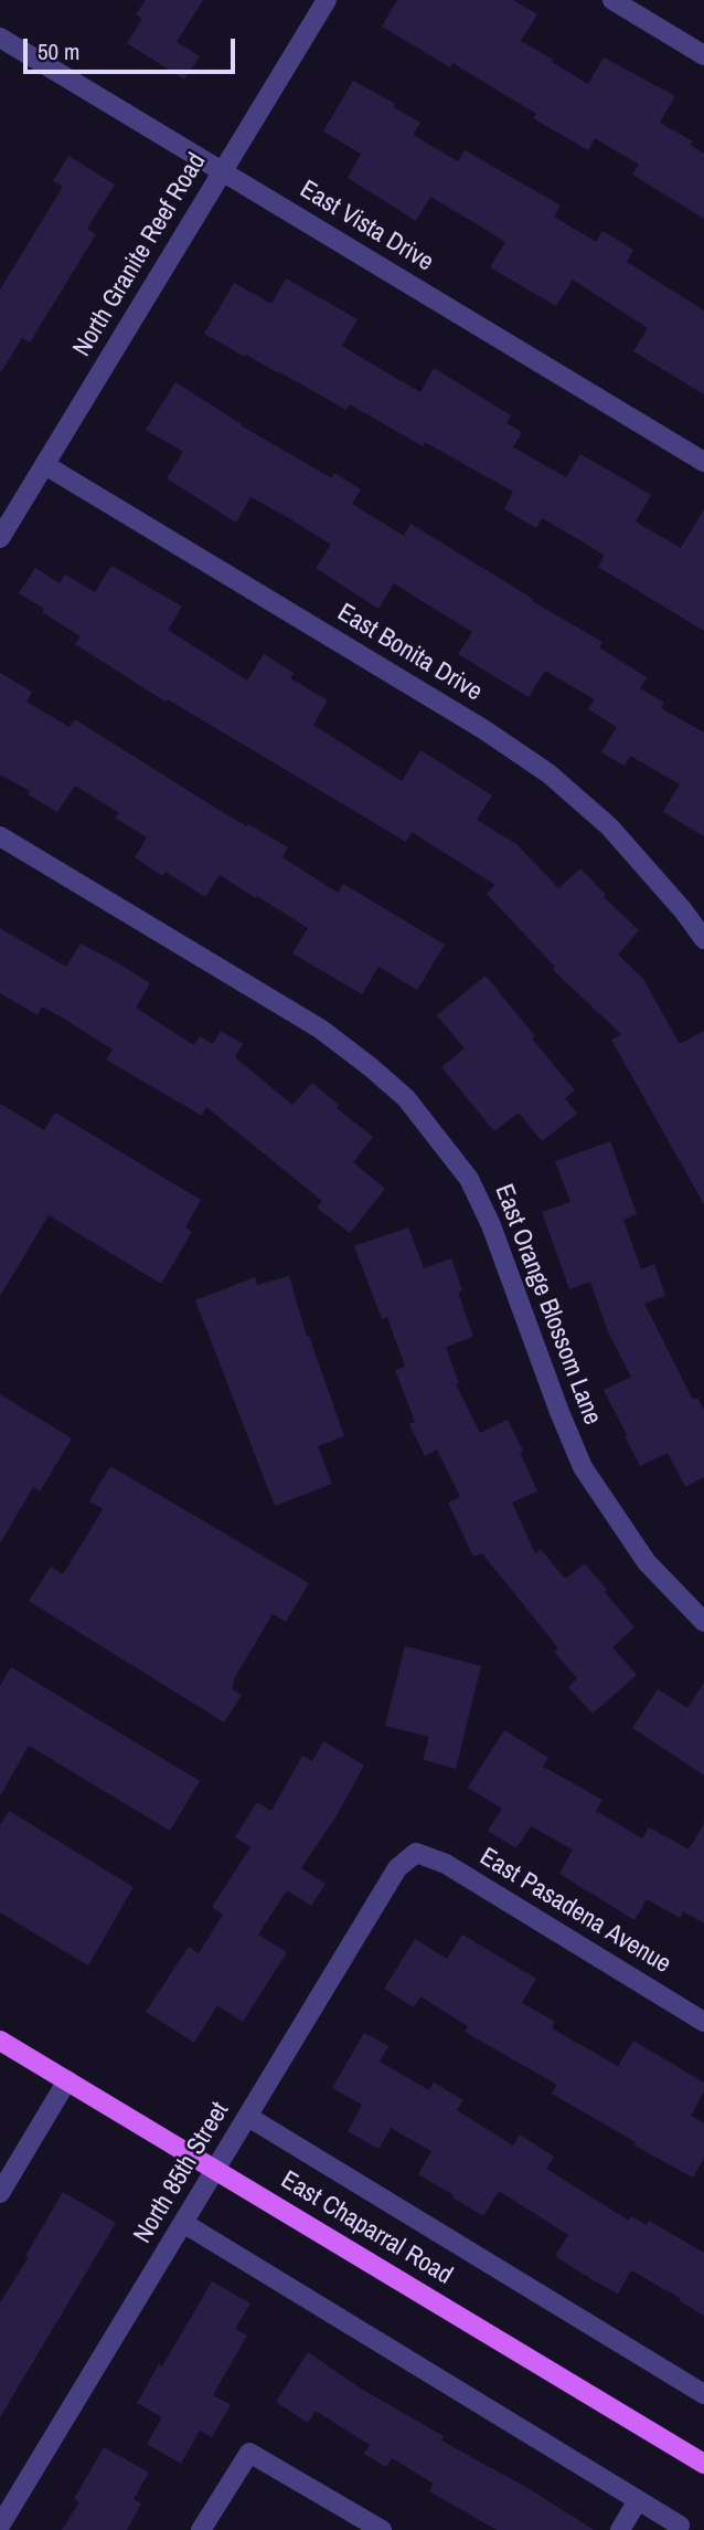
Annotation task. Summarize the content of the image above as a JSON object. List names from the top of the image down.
{
  "streets": {
    "main road": ["East Chaparral Road"],
    "street": [
      "East Vista Drive",
      "North Granite Reef Road",
      "East Bonita Drive",
      "East Orange Blossom Lane",
      "East Pasadena Avenue",
      "North 85th Street"
    ]
  },
  "crossings": [
    ["East Vista Drive", "North Granite Reef Road"],
    ["North Granite Reef Road", "East Bonita Drive"],
    ["East Pasadena Avenue", "North 85th Street"],
    ["North 85th Street", "East Chaparral Road"]
  ],
  "scale_bar": "50 m"
}
